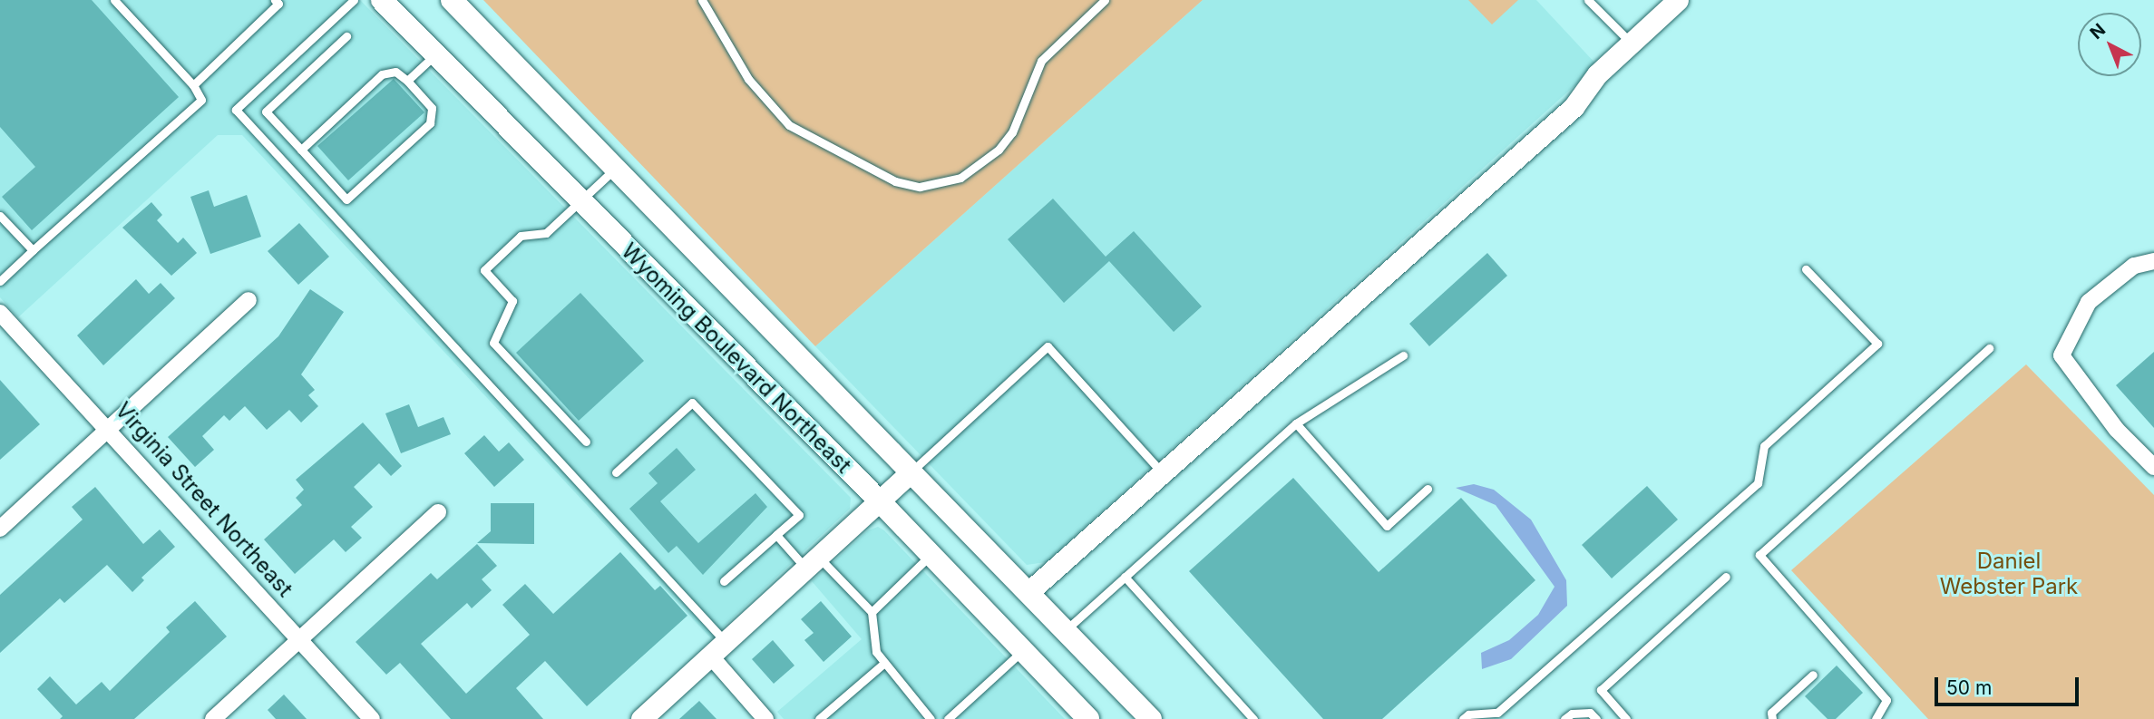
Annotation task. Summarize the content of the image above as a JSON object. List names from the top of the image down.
{
  "streets": {
    "main road": ["Wyoming Boulevard Northeast"],
    "street": ["Virginia Street Northeast"]
  },
  "parks": ["Daniel Webster Park"],
  "scale_bar": "50 m",
  "north": "top left"
}
